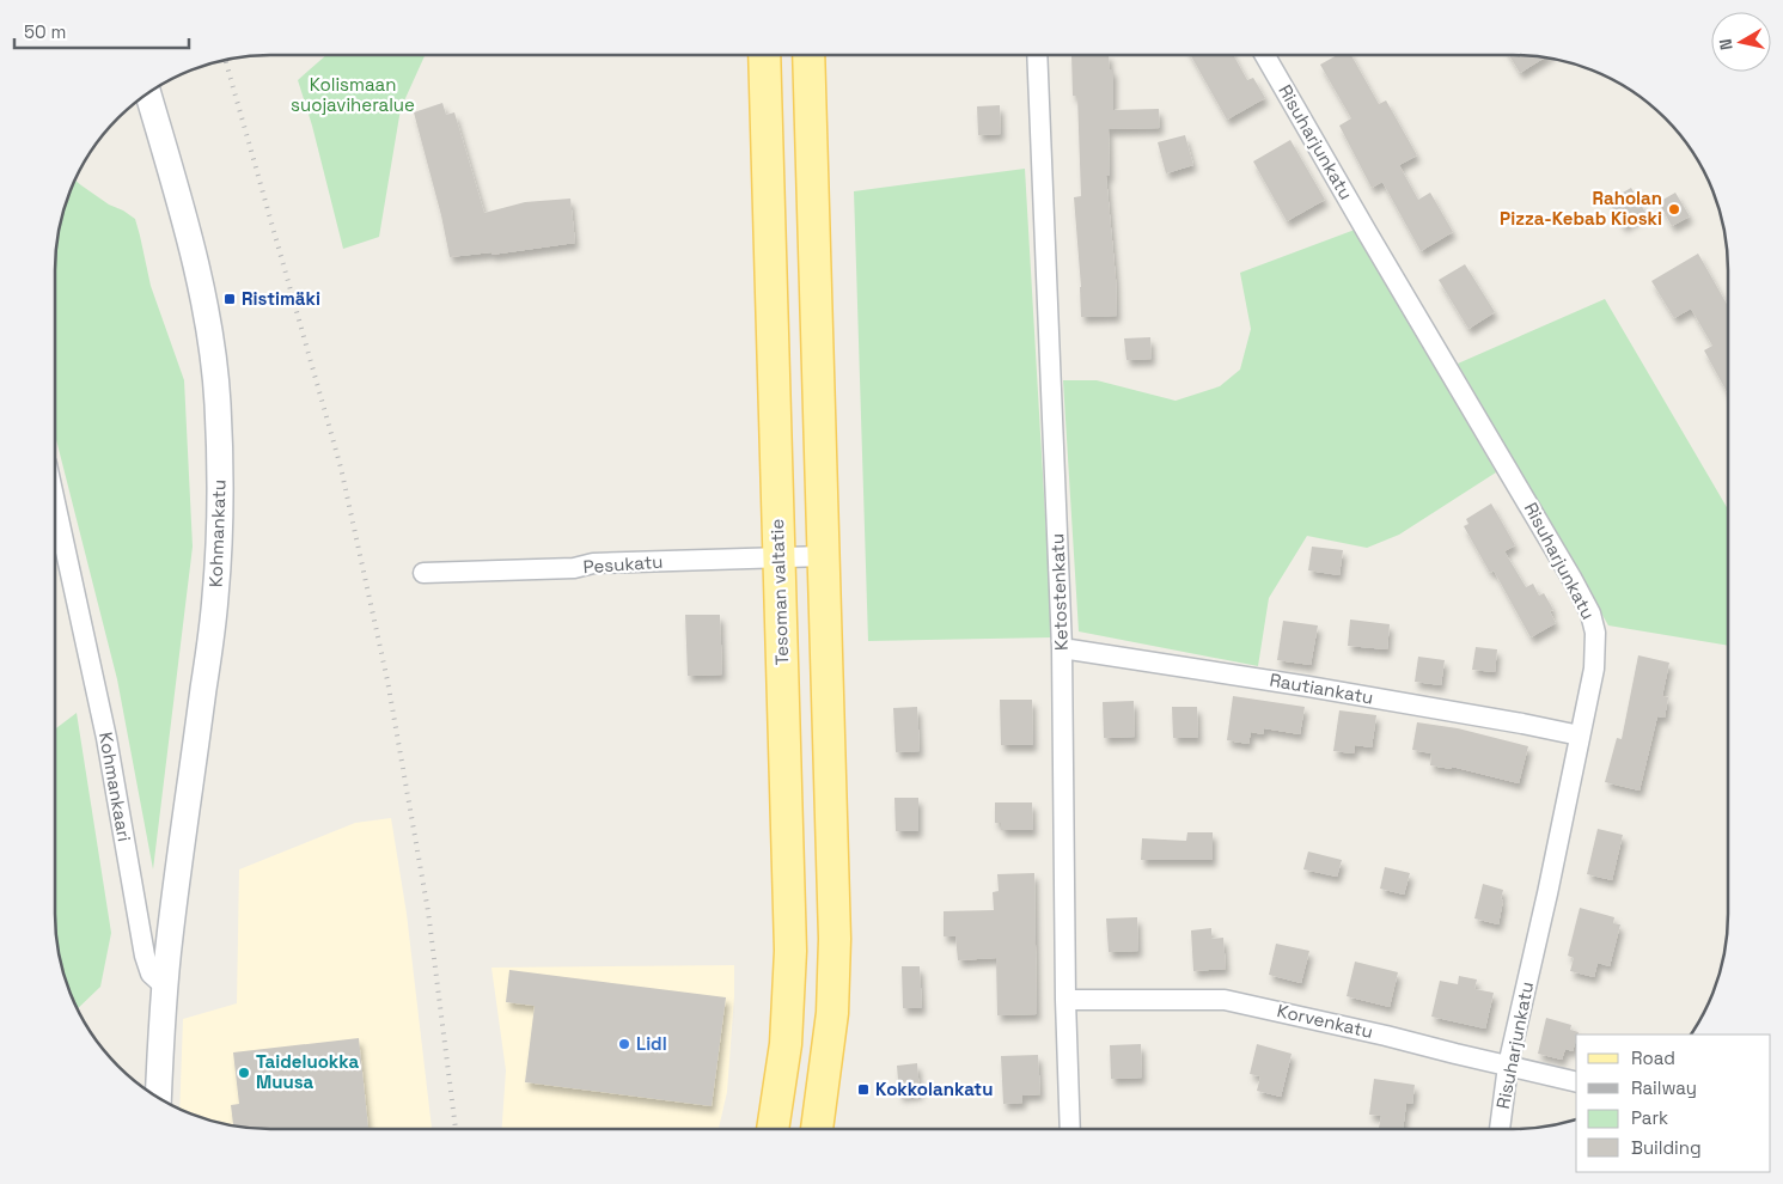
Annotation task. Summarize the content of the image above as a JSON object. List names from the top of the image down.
{
  "streets": {
    "main road": ["Tesoman valtatie"],
    "street": [
      "Risuharjunkatu",
      "Kohmankatu",
      "Pesukatu",
      "Ketostenkatu",
      "Rautiankatu",
      "Kohmankaari",
      "Korvenkatu"
    ]
  },
  "crossings": [
    ["Risuharjunkatu", "Rautiankatu"],
    ["Risuharjunkatu", "Korvenkatu"],
    ["Kohmankatu", "Kohmankaari"],
    ["Pesukatu", "Tesoman valtatie"],
    ["Ketostenkatu", "Rautiankatu"],
    ["Ketostenkatu", "Korvenkatu"]
  ],
  "parks": ["Kolismaan suojaviheralue"],
  "places": {
    "other": ["Raholan Pizza-Kebab Kioski", "Lidl", "Taideluokka Muusa"],
    "transit": ["Ristimäki", "Kokkolankatu"]
  },
  "legend": [
    "Road",
    "Railway",
    "Park",
    "Building"
  ],
  "scale_bar": "50 m",
  "north": "left"
}
